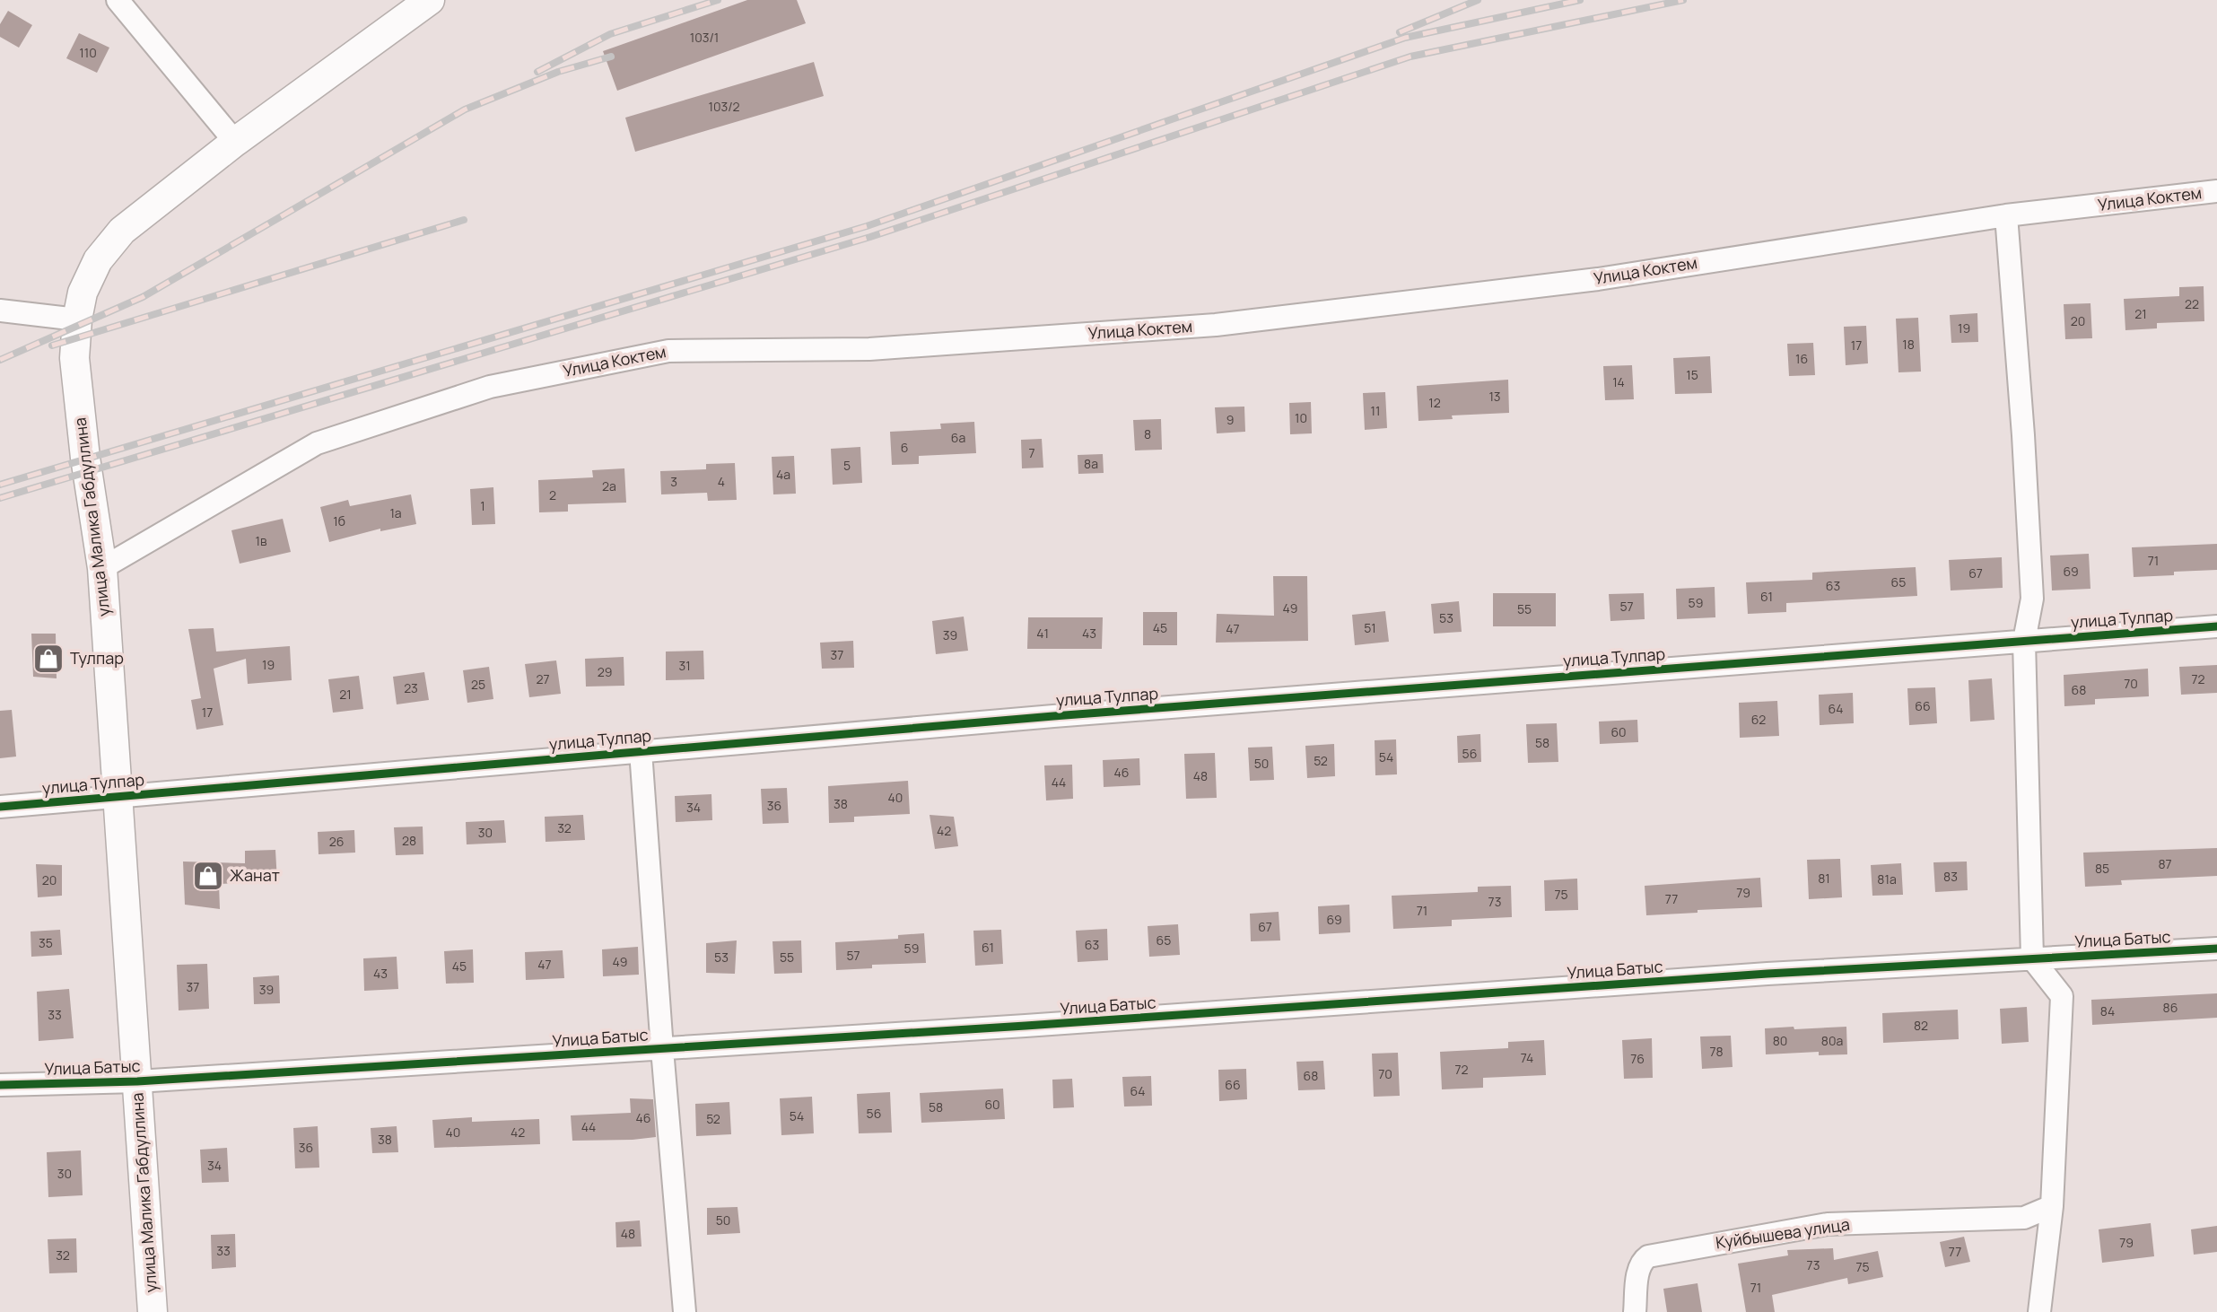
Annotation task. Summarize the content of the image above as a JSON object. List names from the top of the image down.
{
  "streets": {
    "main road": ["улица Малика Габдуллина"],
    "street": [
      "Улица Коктем",
      "улица Тулпар",
      "Улица Батыс",
      "Куйбышева улица"
    ]
  },
  "crossings": [
    ["Улица Коктем", "улица Малика Габдуллина"],
    ["улица Малика Габдуллина", "улица Тулпар"],
    ["улица Малика Габдуллина", "Улица Батыс"]
  ],
  "places": {
    "shop": ["Тулпар", "Жанат"]
  },
  "house_numbers": [
    "103/1",
    "110",
    "103/2",
    "22",
    "21",
    "20",
    "19",
    "18",
    "17",
    "16",
    "15",
    "14",
    "13",
    "12",
    "11",
    "10",
    "9",
    "8",
    "6а",
    "6",
    "7",
    "8а",
    "5",
    "4а",
    "3",
    "4",
    "2а",
    "2",
    "1",
    "1а",
    "1б",
    "1в",
    "71",
    "69",
    "67",
    "65",
    "63",
    "61",
    "59",
    "57",
    "49",
    "55",
    "53",
    "45",
    "51",
    "47",
    "41",
    "43",
    "39",
    "37",
    "19",
    "31",
    "29",
    "27",
    "72",
    "70",
    "25",
    "23",
    "68",
    "21",
    "66",
    "64",
    "17",
    "62",
    "60",
    "58",
    "56",
    "54",
    "52",
    "50",
    "46",
    "48",
    "44",
    "40",
    "38",
    "36",
    "34",
    "32",
    "42",
    "30",
    "28",
    "26",
    "87",
    "85",
    "83",
    "81",
    "81а",
    "20",
    "79",
    "75",
    "77",
    "73",
    "71",
    "69",
    "67",
    "65",
    "35",
    "63",
    "61",
    "59",
    "57",
    "53",
    "55",
    "49",
    "47",
    "45",
    "43",
    "37",
    "39",
    "86",
    "84",
    "33",
    "82",
    "80",
    "80а",
    "78",
    "74",
    "76",
    "72",
    "70",
    "68",
    "66",
    "64",
    "60",
    "58",
    "56",
    "54",
    "46",
    "52",
    "44",
    "40",
    "42",
    "38",
    "36",
    "34",
    "30",
    "50",
    "48",
    "79",
    "33",
    "77",
    "32",
    "73",
    "75",
    "71"
  ]
}
